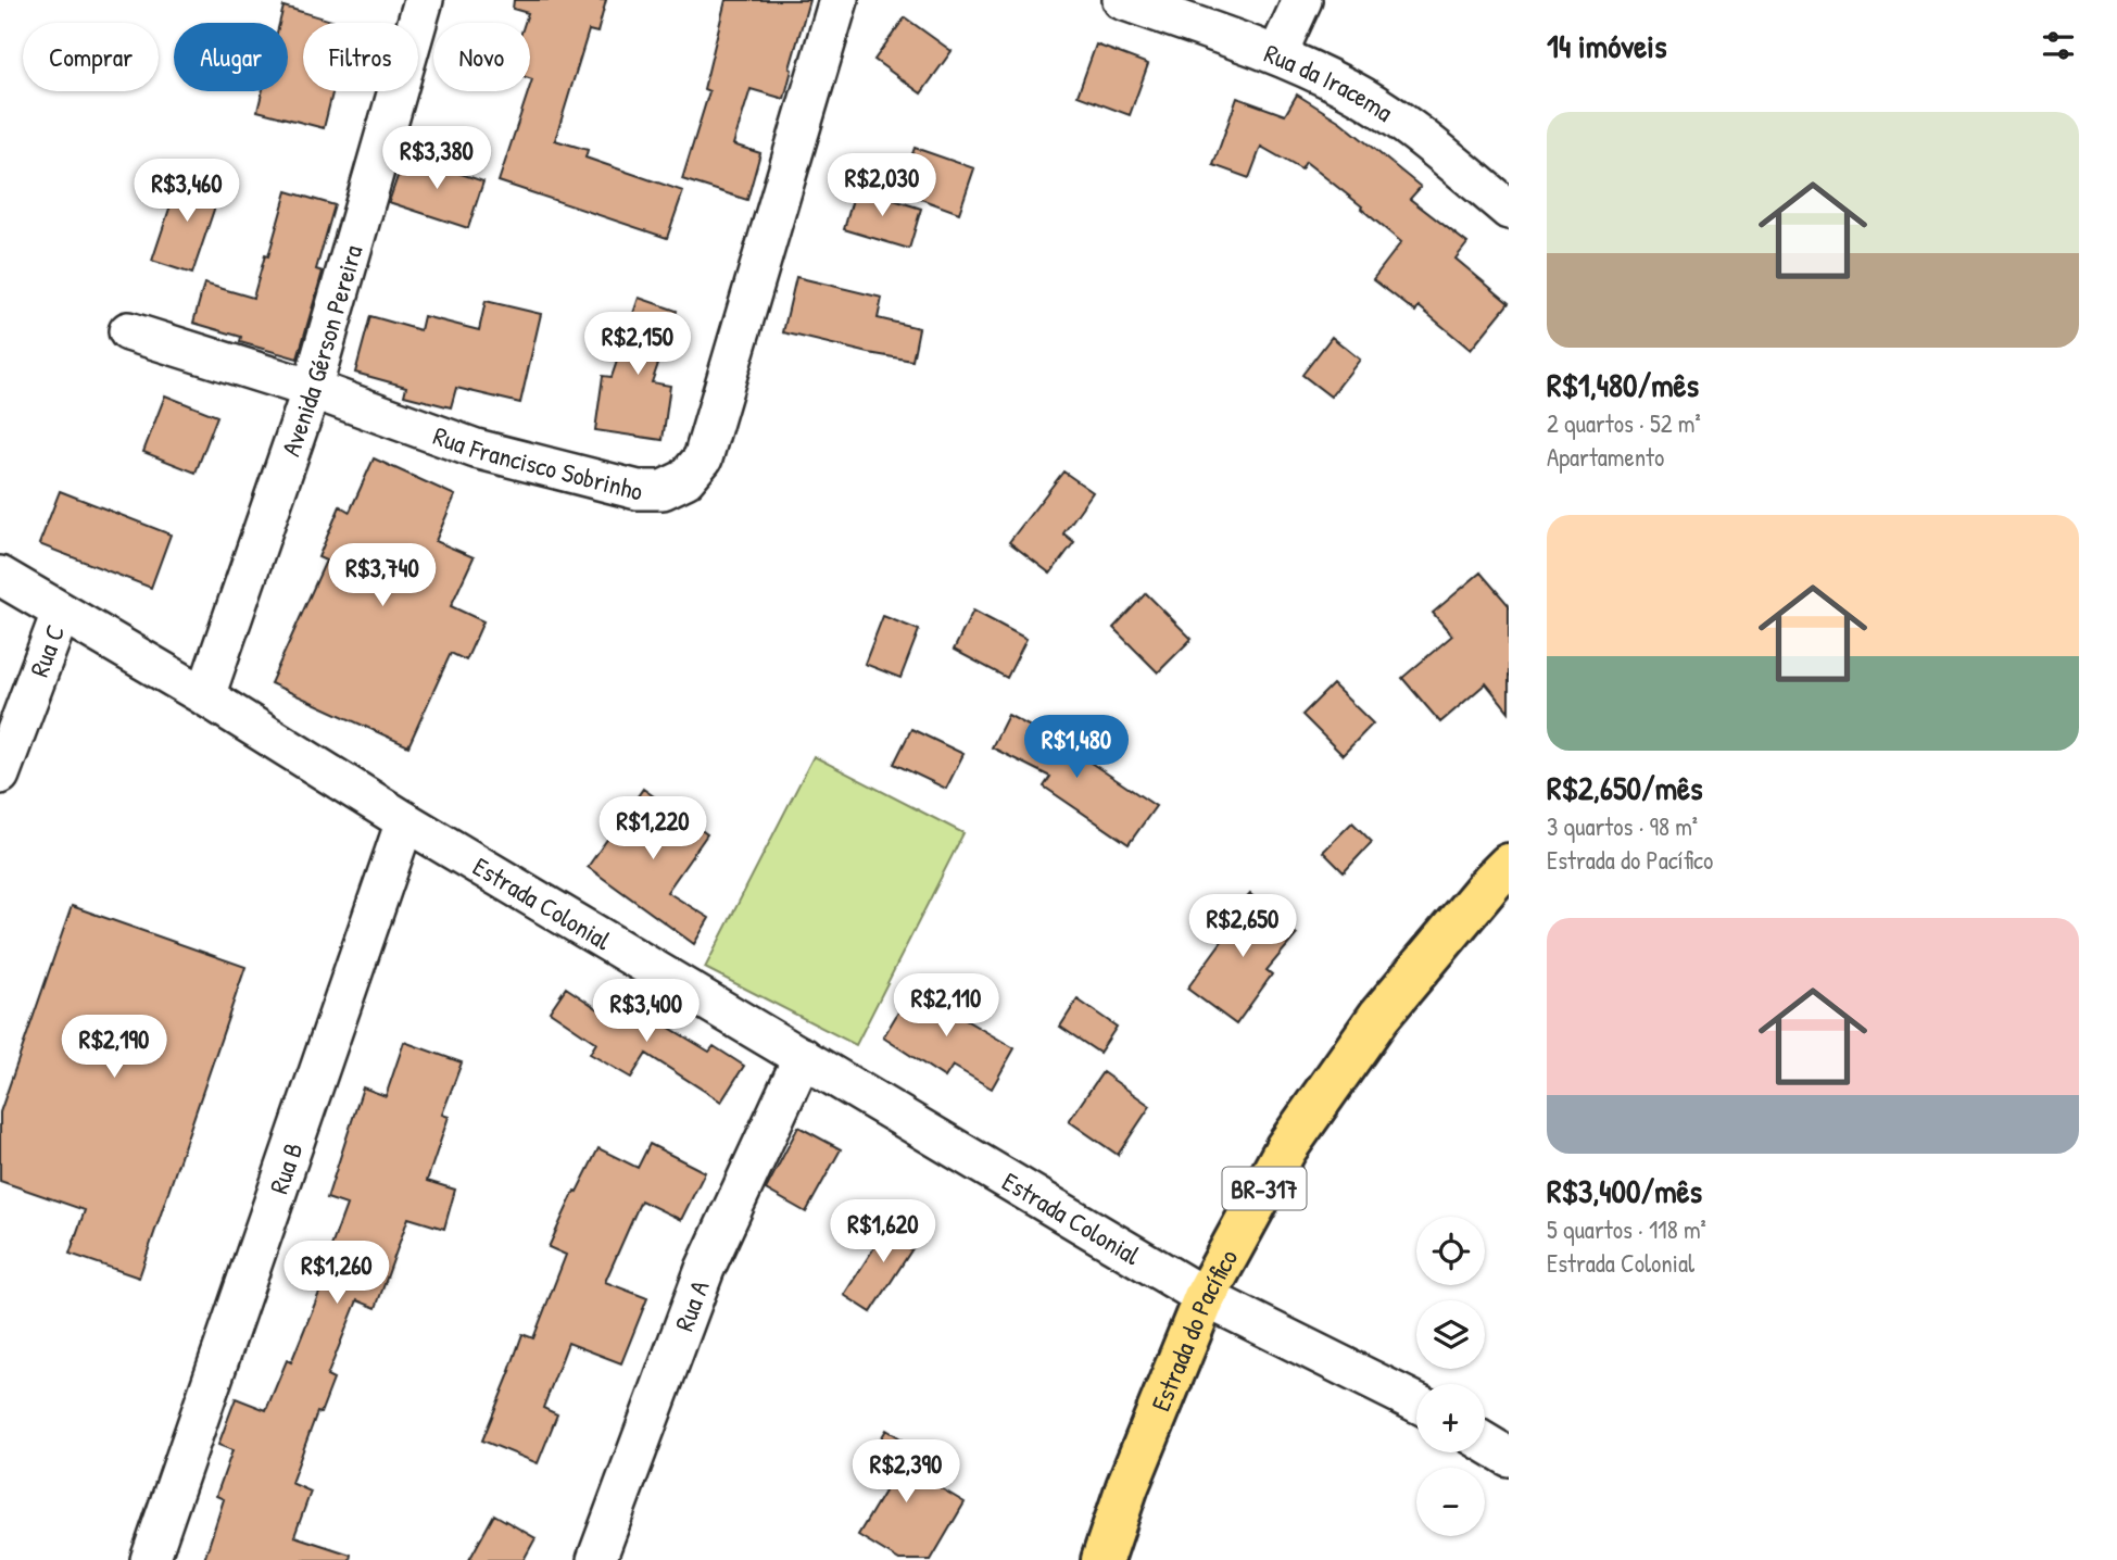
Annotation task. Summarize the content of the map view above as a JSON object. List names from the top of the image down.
{
  "streets": {
    "highway": ["BR-317", "Estrada do Pacífico"],
    "street": [
      "Rua da Iracema",
      "Avenida Gérson Pereira",
      "Rua Francisco Sobrinho",
      "Rua C",
      "Estrada Colonial",
      "Rua B",
      "Rua A"
    ]
  },
  "crossings": [
    ["Avenida Gérson Pereira", "Rua Francisco Sobrinho"],
    ["Avenida Gérson Pereira", "Estrada Colonial"],
    ["Rua C", "Estrada Colonial"],
    ["Estrada Colonial", "Rua B"],
    ["Estrada Colonial", "Rua A"],
    ["Estrada Colonial", "Estrada do Pacífico"]
  ],
  "page": {
    "heading": "14 imóveis",
    "chip": [
      "Comprar",
      "Alugar",
      "Filtros",
      "Novo"
    ],
    "list": [
      {
        "name": "R$1,480/mês",
        "note": "2 quartos · 52 m² · Apartamento"
      },
      {
        "name": "R$2,650/mês",
        "note": "3 quartos · 98 m² · Estrada do Pacífico"
      },
      {
        "name": "R$3,400/mês",
        "note": "5 quartos · 118 m² · Estrada Colonial"
      }
    ],
    "price": [
      "R$3,380",
      "R$2,030",
      "R$3,460",
      "R$2,150",
      "R$3,740",
      "R$1,480",
      "R$1,220",
      "R$2,650",
      "R$2,110",
      "R$3,400",
      "R$2,190",
      "R$1,620",
      "R$1,260",
      "R$2,390"
    ],
    "map_buttons": ["+", "−"]
  }
}
